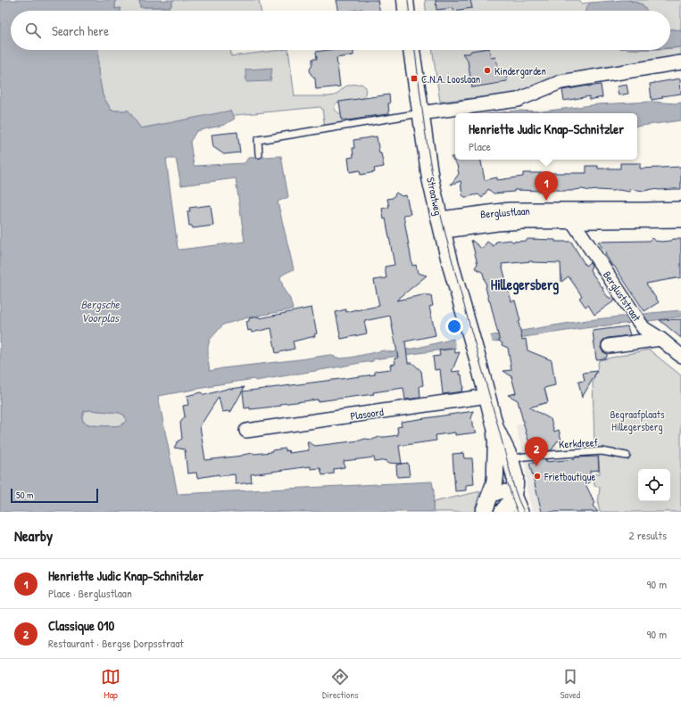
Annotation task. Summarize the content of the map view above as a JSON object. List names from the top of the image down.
{
  "streets": {
    "street": [
      "Straatweg",
      "Berglustlaan",
      "Bergluststraat",
      "Plasoord"
    ],
    "lane": ["Kerkdreef"]
  },
  "crossings": [
    ["Straatweg", "Berglustlaan"],
    ["Straatweg", "Plasoord"],
    ["Berglustlaan", "Bergluststraat"]
  ],
  "districts": ["Hillegersberg"],
  "water": ["Bergsche Voorplas"],
  "parks": ["Begraafplaats Hillegersberg"],
  "places": {
    "other": ["Kindergarden", "Frietboutique"],
    "transit": ["C.N.A. Looslaan"]
  },
  "scale_bar": "50 m",
  "page": {
    "search": "Search here",
    "popup": ["Henriette Judic Knap-Schnitzler", "Place"],
    "pins": ["1", "2"],
    "scale": "50 m",
    "heading": ["Nearby", "2 results"],
    "list": [
      {
        "mark": "1",
        "name": "Henriette Judic Knap-Schnitzler",
        "note": "Place · Berglustlaan",
        "value": "90 m"
      },
      {
        "mark": "2",
        "name": "Classique 010",
        "note": "Restaurant · Bergse Dorpsstraat",
        "value": "90 m"
      }
    ],
    "nav": ["Map", "Directions", "Saved"]
  }
}
